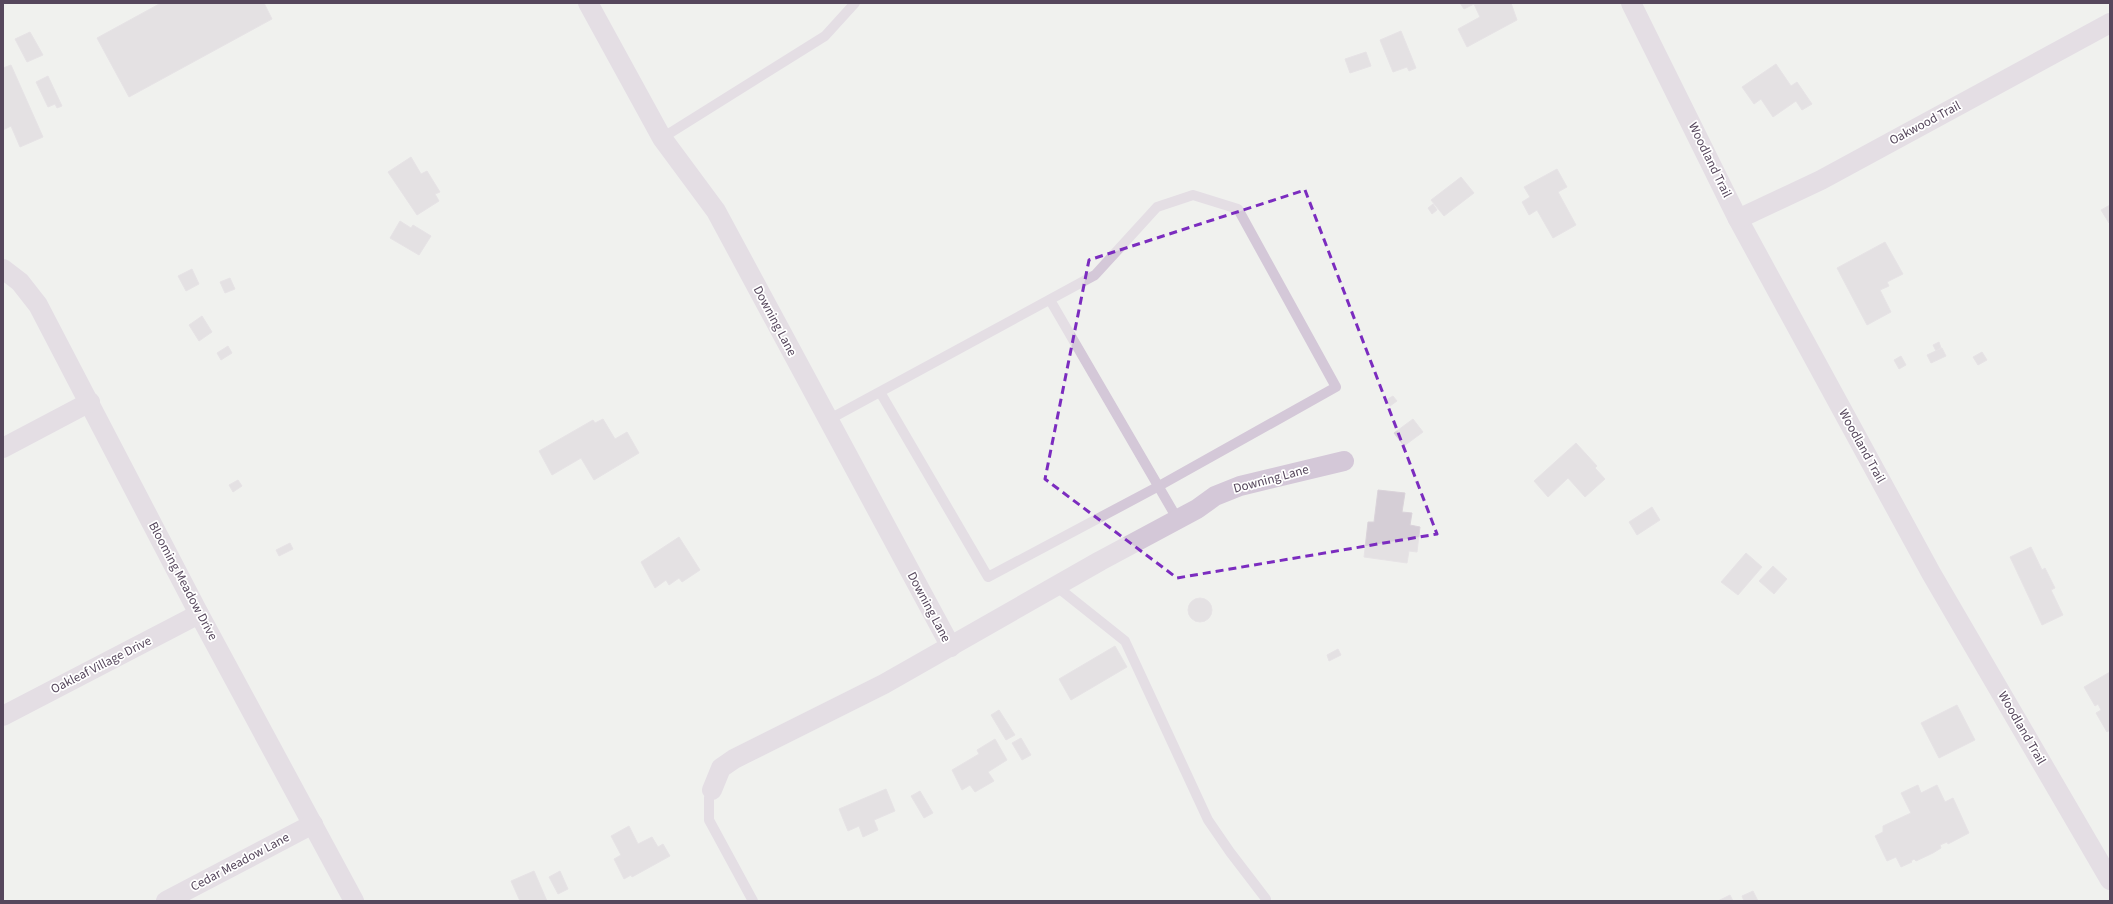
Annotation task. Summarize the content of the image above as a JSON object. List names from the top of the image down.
{
  "streets": {
    "street": [
      "Oakwood Trail",
      "Woodland Trail",
      "Downing Lane",
      "Blooming Meadow Drive",
      "Oakleaf Village Drive",
      "Cedar Meadow Lane"
    ]
  },
  "crossings": [
    ["Oakwood Trail", "Woodland Trail"],
    ["Blooming Meadow Drive", "Oakleaf Village Drive"],
    ["Blooming Meadow Drive", "Cedar Meadow Lane"]
  ]
}
